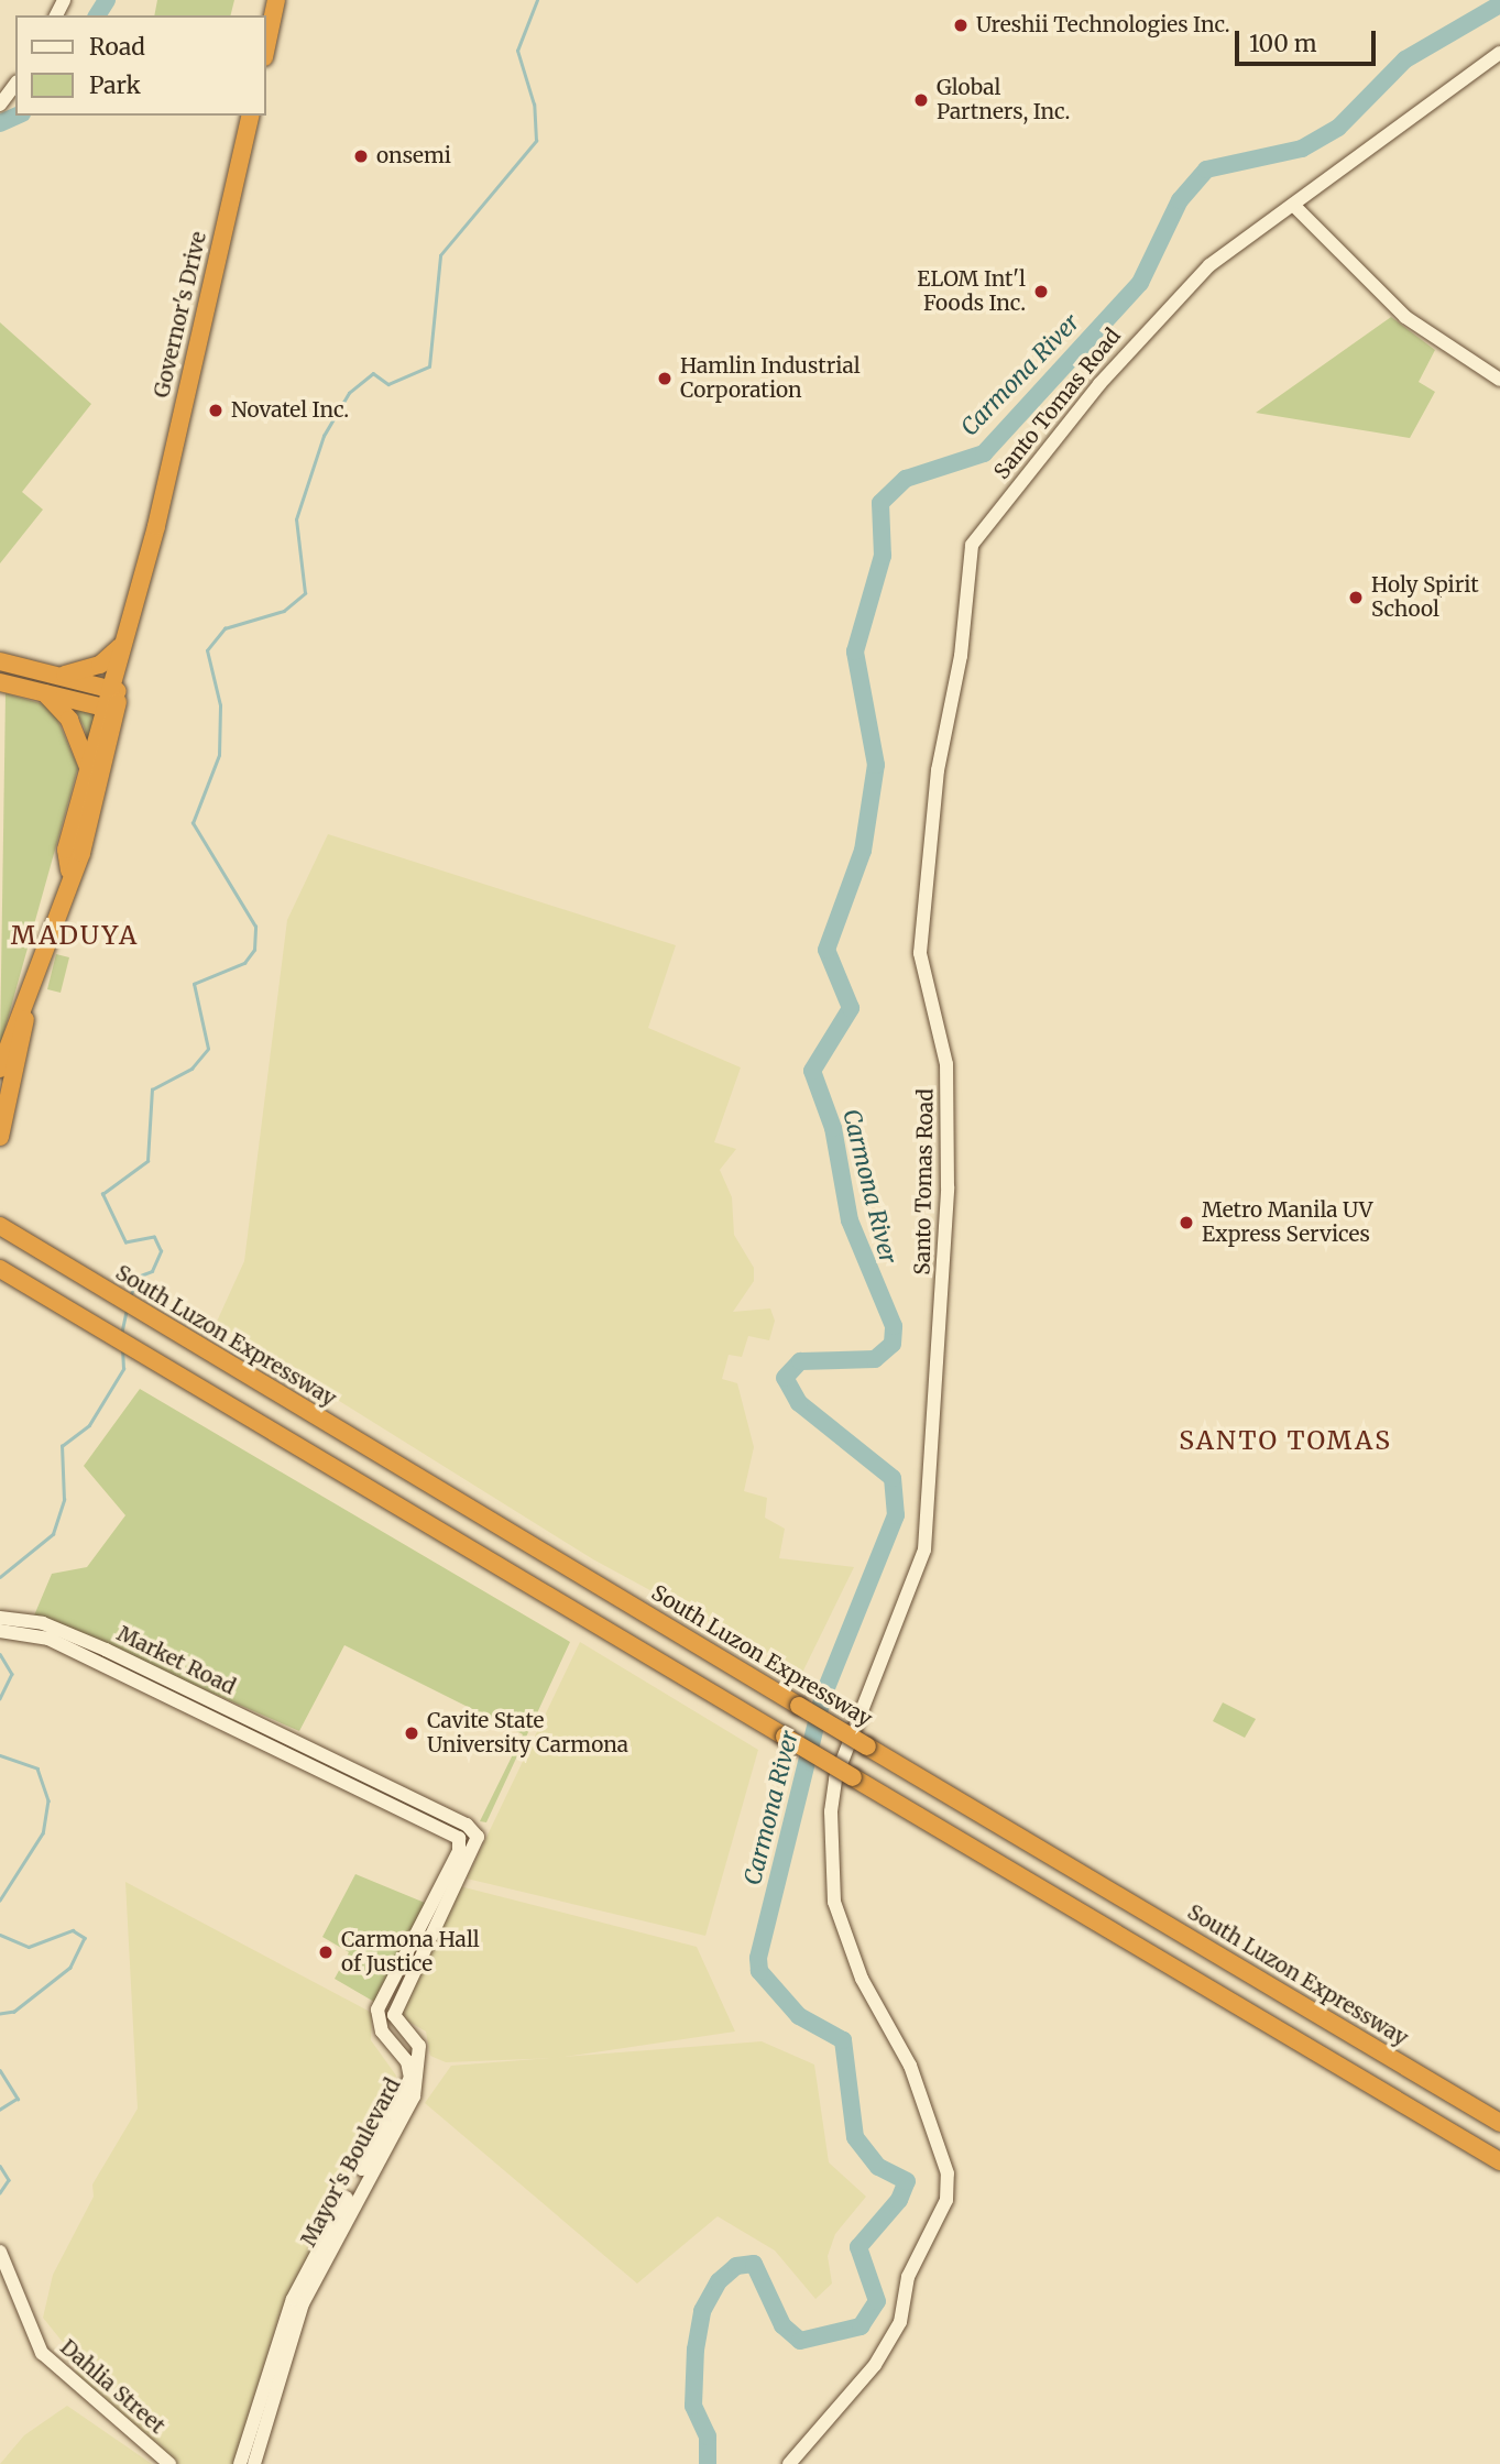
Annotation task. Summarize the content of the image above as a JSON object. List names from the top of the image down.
{
  "streets": {
    "highway": ["Governor's Drive", "South Luzon Expressway"],
    "street": [
      "Santo Tomas Road",
      "Market Road",
      "Mayor's Boulevard",
      "Dahlia Street"
    ]
  },
  "crossings": [
    ["Market Road", "Mayor's Boulevard"]
  ],
  "districts": ["MADUYA", "SANTO TOMAS"],
  "water": ["Carmona River"],
  "places": [
    "Ureshii Technologies Inc.",
    "Global Partners, Inc.",
    "onsemi",
    "ELOM Int'l Foods Inc.",
    "Hamlin Industrial Corporation",
    "Novatel Inc.",
    "Holy Spirit School",
    "Metro Manila UV Express Services",
    "Cavite State University Carmona",
    "Carmona Hall of Justice"
  ],
  "legend": ["Road", "Park"],
  "scale_bar": "100 m"
}
